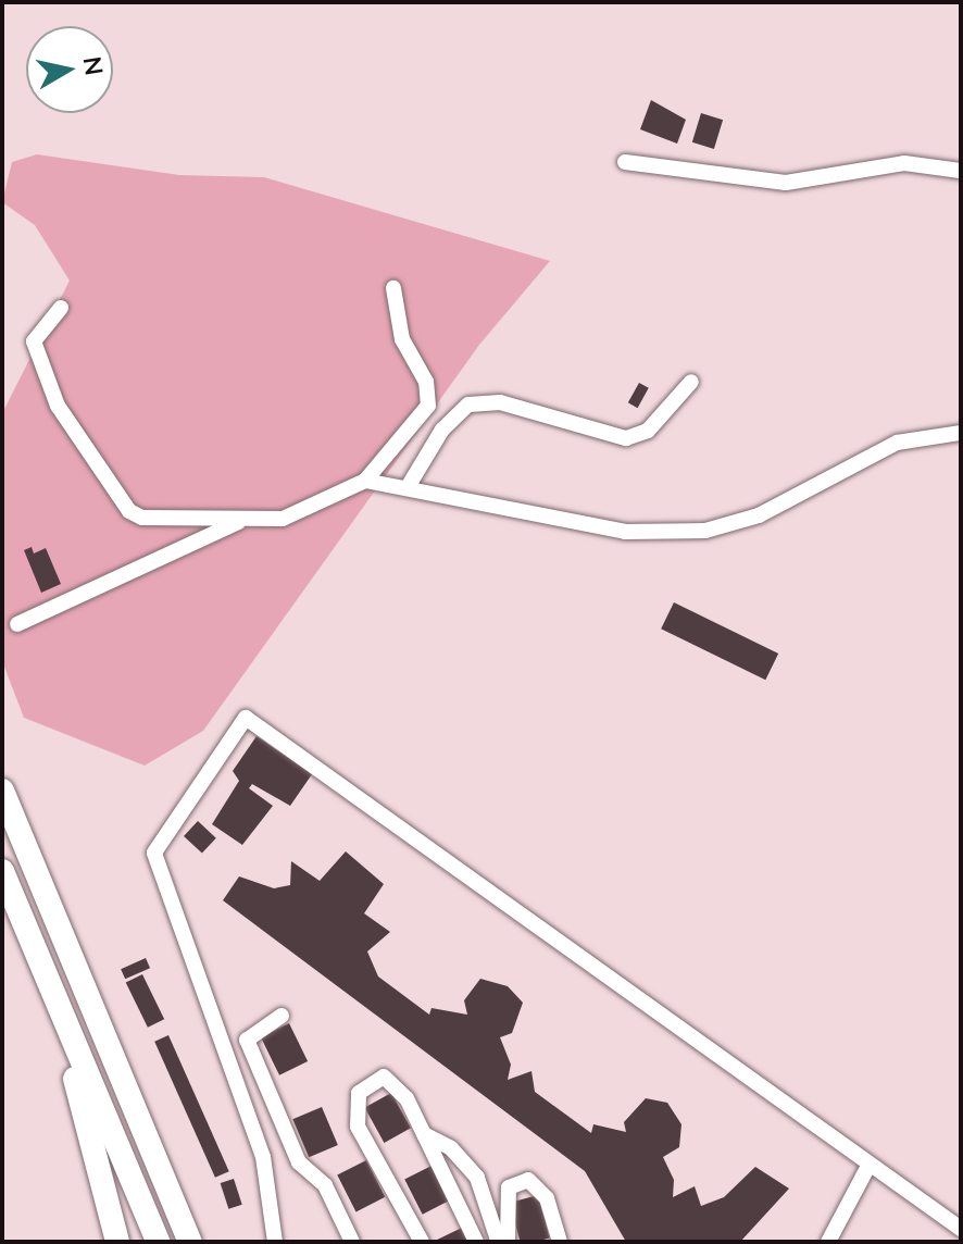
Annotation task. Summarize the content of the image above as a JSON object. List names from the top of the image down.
{
  "north": "right"
}
